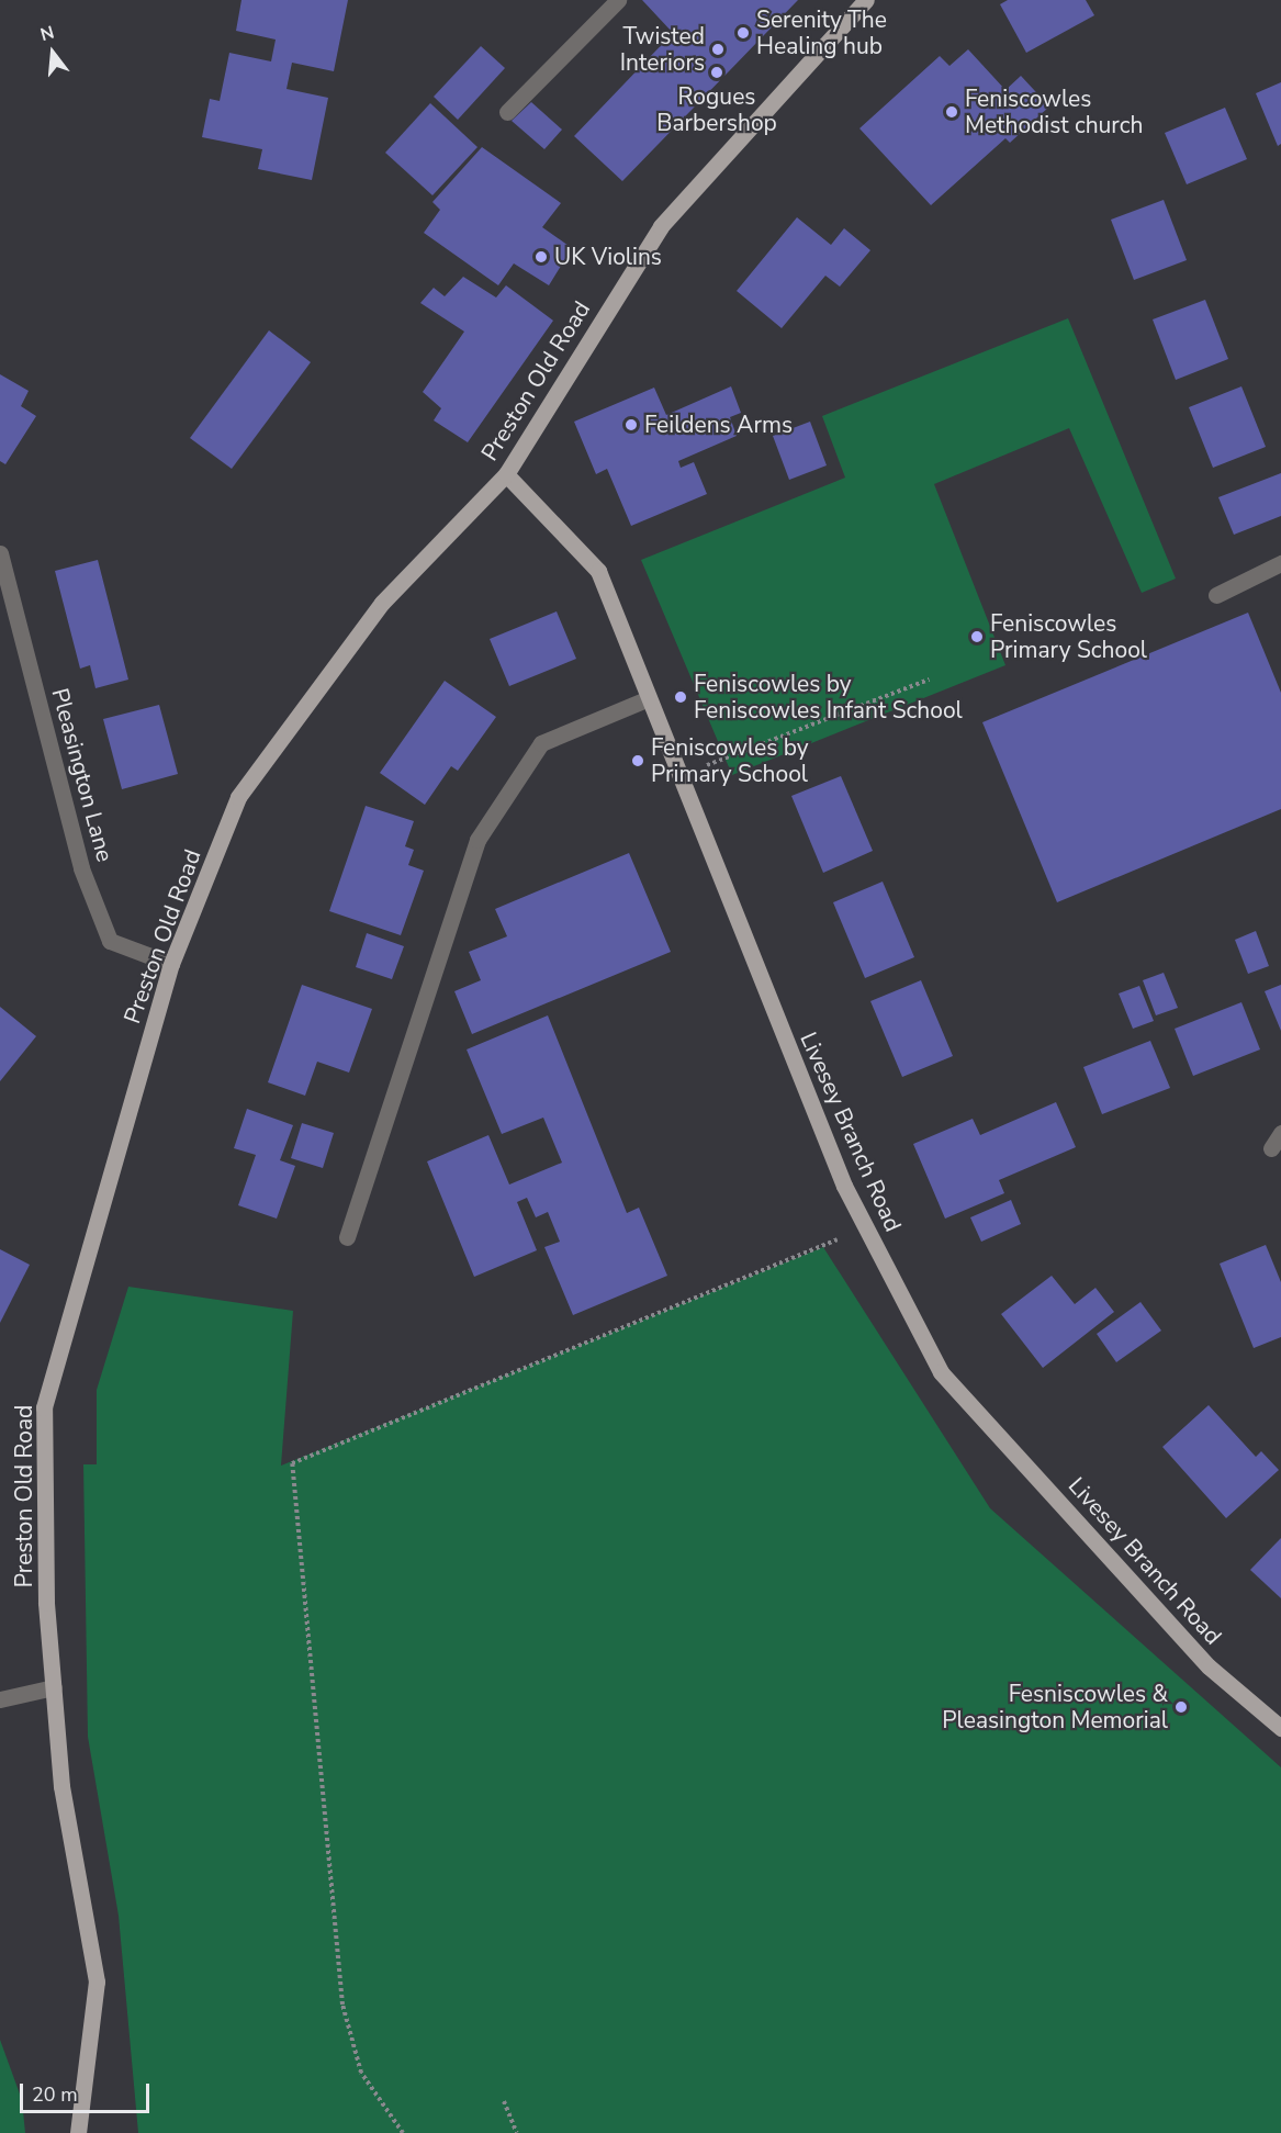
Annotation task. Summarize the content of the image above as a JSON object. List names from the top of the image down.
{
  "streets": {
    "main road": ["Preston Old Road", "Livesey Branch Road"],
    "street": ["Pleasington Lane"]
  },
  "crossings": [
    ["Preston Old Road", "Pleasington Lane"],
    ["Preston Old Road", "Livesey Branch Road"]
  ],
  "places": [
    "Serenity The Healing hub",
    "Twisted Interiors",
    "Rogues Barbershop",
    "Feniscowles Methodist church",
    "UK Violins",
    "Feildens Arms",
    "Feniscowles Primary School",
    "Feniscowles by Feniscowles Infant School",
    "Feniscowles by Primary School",
    "Fesniscowles & Pleasington Memorial"
  ],
  "scale_bar": "20 m",
  "north": "top"
}
